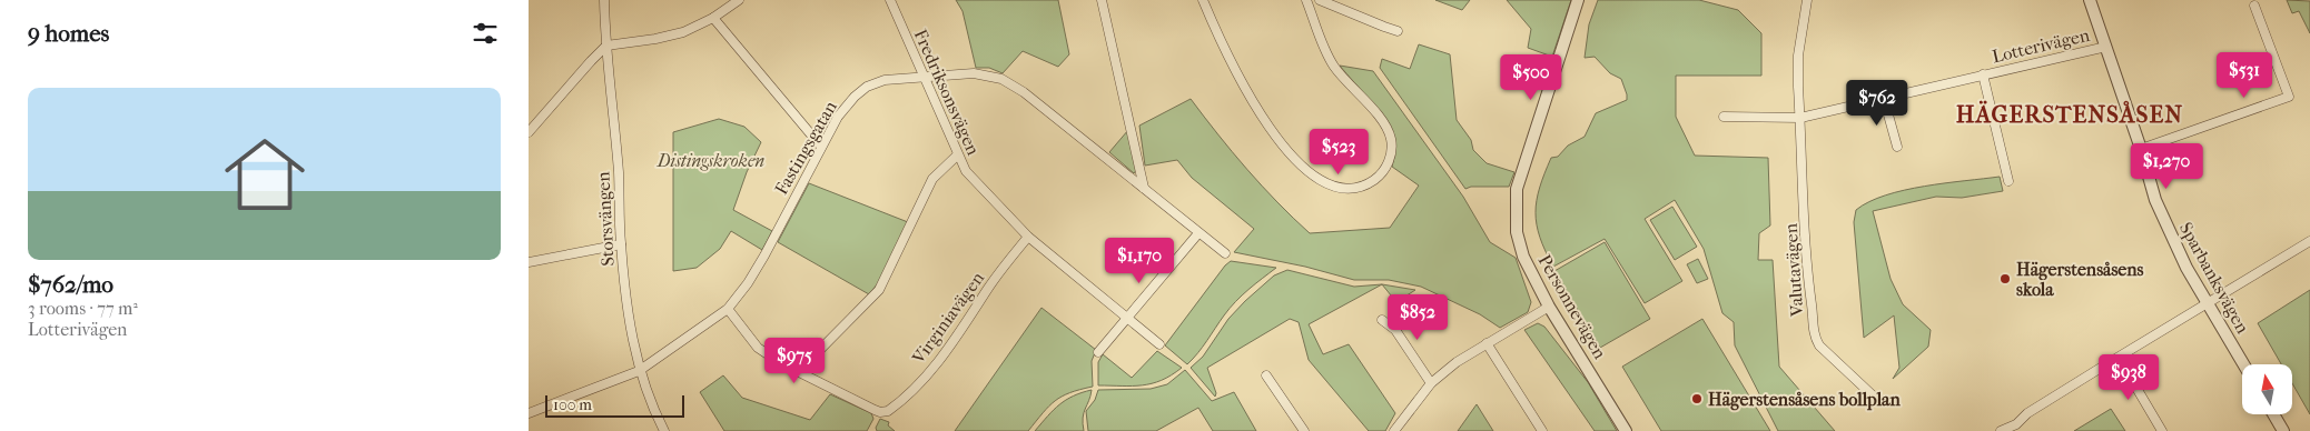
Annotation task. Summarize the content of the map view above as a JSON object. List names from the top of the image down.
{
  "streets": {
    "street": [
      "Lotterivägen",
      "Fredriksonsvägen",
      "Fastingsgatan",
      "Storsvängen",
      "Valutavägen",
      "Sparbanksvägen",
      "Personnevägen",
      "Virginiavägen"
    ]
  },
  "crossings": [
    ["Lotterivägen", "Valutavägen"],
    ["Lotterivägen", "Sparbanksvägen"],
    ["Fredriksonsvägen", "Fastingsgatan"],
    ["Fredriksonsvägen", "Virginiavägen"],
    ["Fastingsgatan", "Storsvängen"]
  ],
  "districts": ["HÄGERSTENSÅSEN"],
  "parks": ["Distingskroken"],
  "places": ["Hägerstensåsens skola", "Hägerstensåsens bollplan"],
  "scale_bar": "100 m",
  "north": "top",
  "page": {
    "heading": "9 homes",
    "price": [
      "$531",
      "$500",
      "$762",
      "$523",
      "$1,270",
      "$1,170",
      "$852",
      "$975",
      "$938"
    ],
    "list": [
      {
        "name": "$762/mo",
        "note": "3 rooms · 77 m² · Lotterivägen"
      }
    ],
    "scale": "100 m"
  }
}
